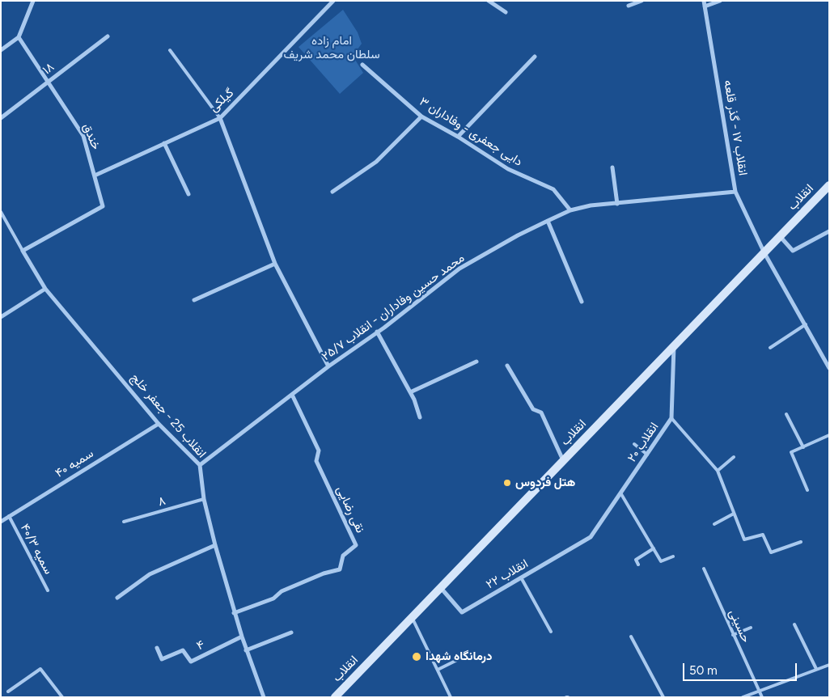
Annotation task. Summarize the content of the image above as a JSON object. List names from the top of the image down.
{
  "streets": {
    "main road": ["انقلاب"],
    "street": [
      "۱۸",
      "گیلکی",
      "انقلاب ۱۷ - گذر قلعه",
      "دایی جعفری - وفاداران ۳",
      "خندق",
      "محمد حسین وفاداران - انقلاب ۲۵/۷",
      "انقلاب 25 - جعفر خلج",
      "انقلاب ۲۰",
      "سمیه ۴۰",
      "نقی رضایی",
      "انقلاب ۲۲",
      "۴"
    ],
    "lane": ["۸", "سمیه ۴۰/۳", "حسینی"]
  },
  "crossings": [
    ["۱۸", "خندق"],
    ["گیلکی", "خندق"],
    ["انقلاب ۱۷ - گذر قلعه", "انقلاب"],
    ["انقلاب ۱۷ - گذر قلعه", "محمد حسین وفاداران - انقلاب ۲۵/۷"],
    ["دایی جعفری - وفاداران ۳", "محمد حسین وفاداران - انقلاب ۲۵/۷"],
    ["خندق", "انقلاب 25 - جعفر خلج"],
    ["انقلاب", "انقلاب ۲۰"],
    ["انقلاب", "انقلاب ۲۲"],
    ["محمد حسین وفاداران - انقلاب ۲۵/۷", "انقلاب 25 - جعفر خلج"],
    ["محمد حسین وفاداران - انقلاب ۲۵/۷", "نقی رضایی"],
    ["انقلاب 25 - جعفر خلج", "سمیه ۴۰"],
    ["انقلاب 25 - جعفر خلج", "۸"],
    ["انقلاب 25 - جعفر خلج", "نقی رضایی"],
    ["انقلاب 25 - جعفر خلج", "۴"],
    ["انقلاب ۲۰", "انقلاب ۲۲"],
    ["سمیه ۴۰", "سمیه ۴۰/۳"]
  ],
  "parks": ["امام زاده سلطان محمد شریف"],
  "places": ["هتل فردوس", "درمانگاه شهدا"],
  "scale_bar": "50 m"
}
